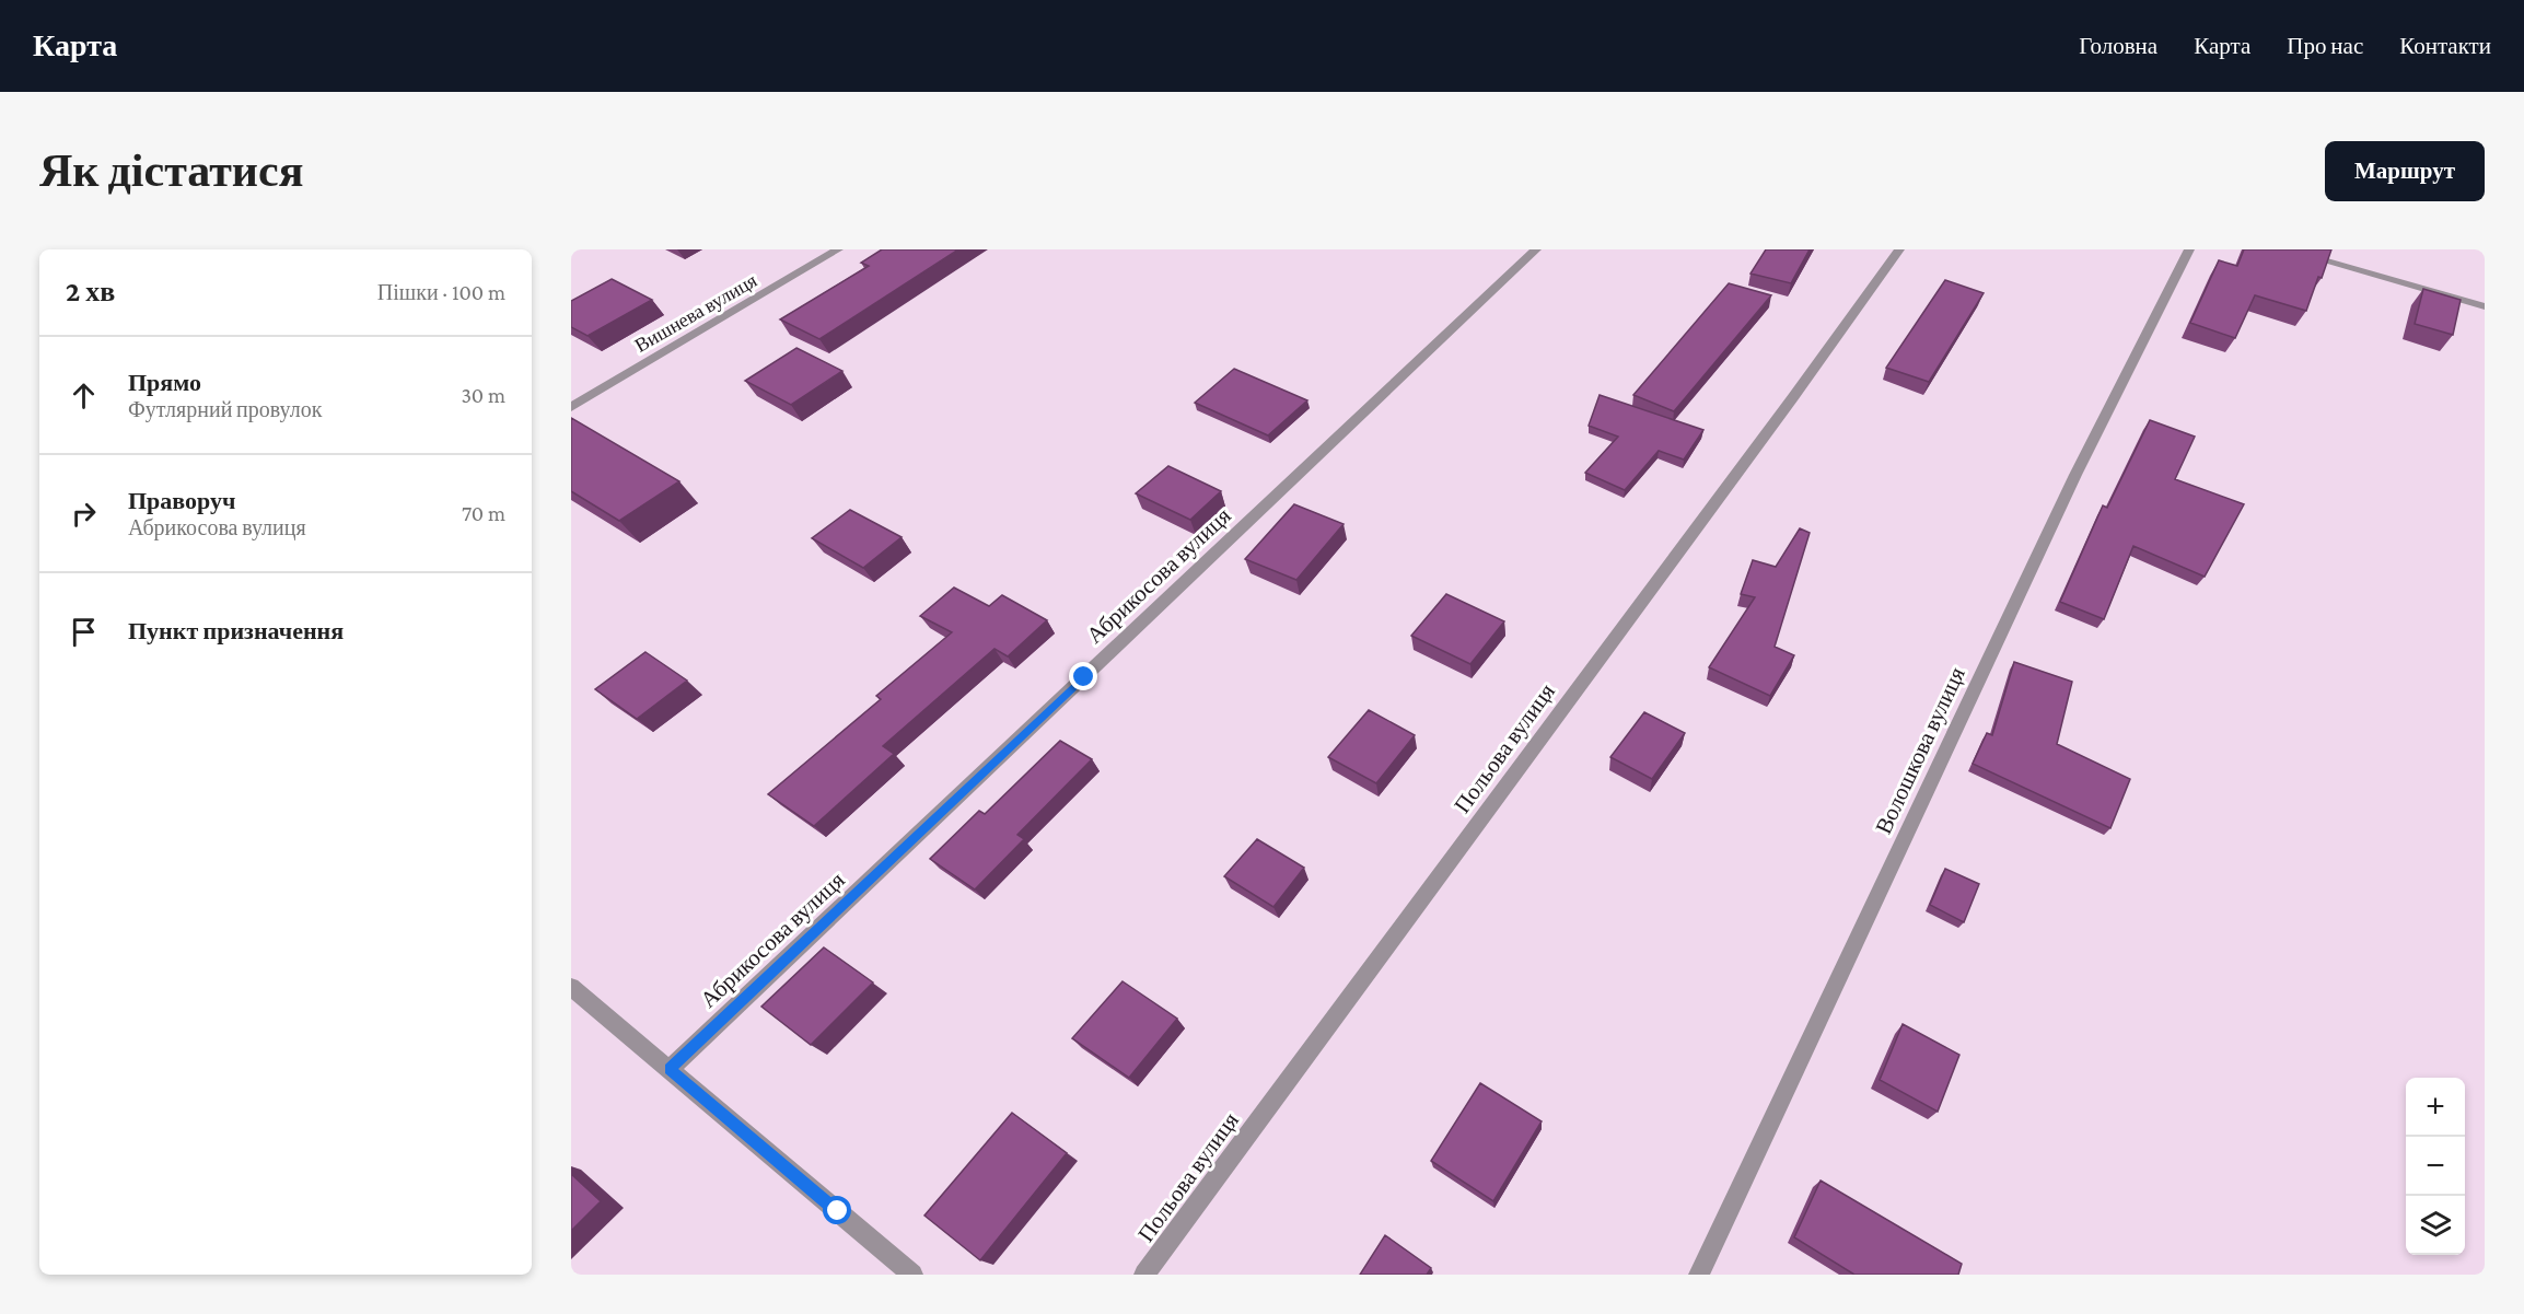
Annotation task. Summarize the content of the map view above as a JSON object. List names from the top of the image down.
{
  "streets": {
    "street": [
      "Вишнева вулиця",
      "Абрикосова вулиця",
      "Польова вулиця",
      "Волошкова вулиця"
    ]
  },
  "page": {
    "header": "Карта",
    "nav": [
      "Головна",
      "Карта",
      "Про нас",
      "Контакти"
    ],
    "buttons": "Маршрут",
    "title": "Як дістатися",
    "heading": ["2 хв", "Пішки · 100 m"],
    "list": [
      ["Прямо", "Футлярний провулок", "30 m"],
      ["Праворуч", "Абрикосова вулиця", "70 m"],
      "Пункт призначення"
    ],
    "map_buttons": ["+", "−"]
  }
}
